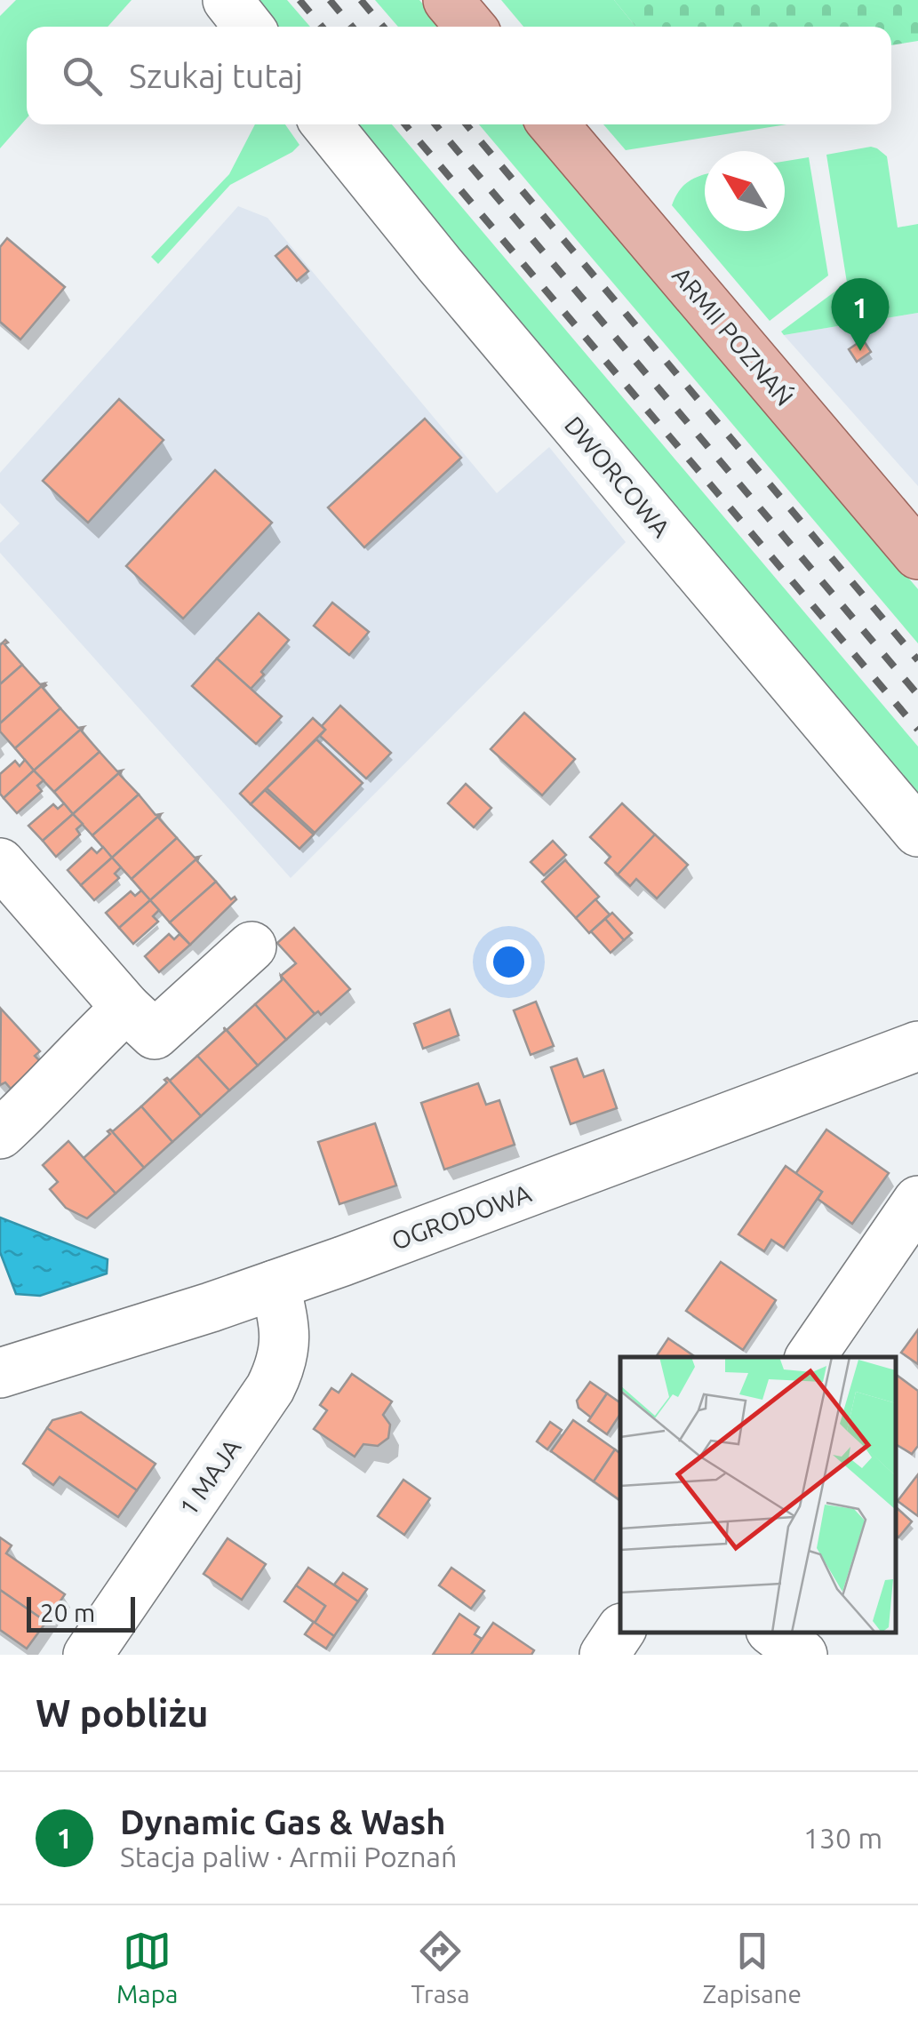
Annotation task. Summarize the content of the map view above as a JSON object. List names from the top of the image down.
{
  "streets": {
    "main road": ["ARMII POZNAŃ"],
    "street": ["DWORCOWA", "OGRODOWA", "1 MAJA"]
  },
  "crossings": [
    ["OGRODOWA", "1 MAJA"]
  ],
  "scale_bar": "20 m",
  "north": "top left",
  "page": {
    "search": "Szukaj tutaj",
    "pins": "1",
    "scale": "20 m",
    "heading": "W pobliżu",
    "list": [
      {
        "mark": "1",
        "name": "Dynamic Gas & Wash",
        "note": "Stacja paliw · Armii Poznań",
        "value": "130 m"
      }
    ],
    "nav": ["Mapa", "Trasa", "Zapisane"]
  }
}
